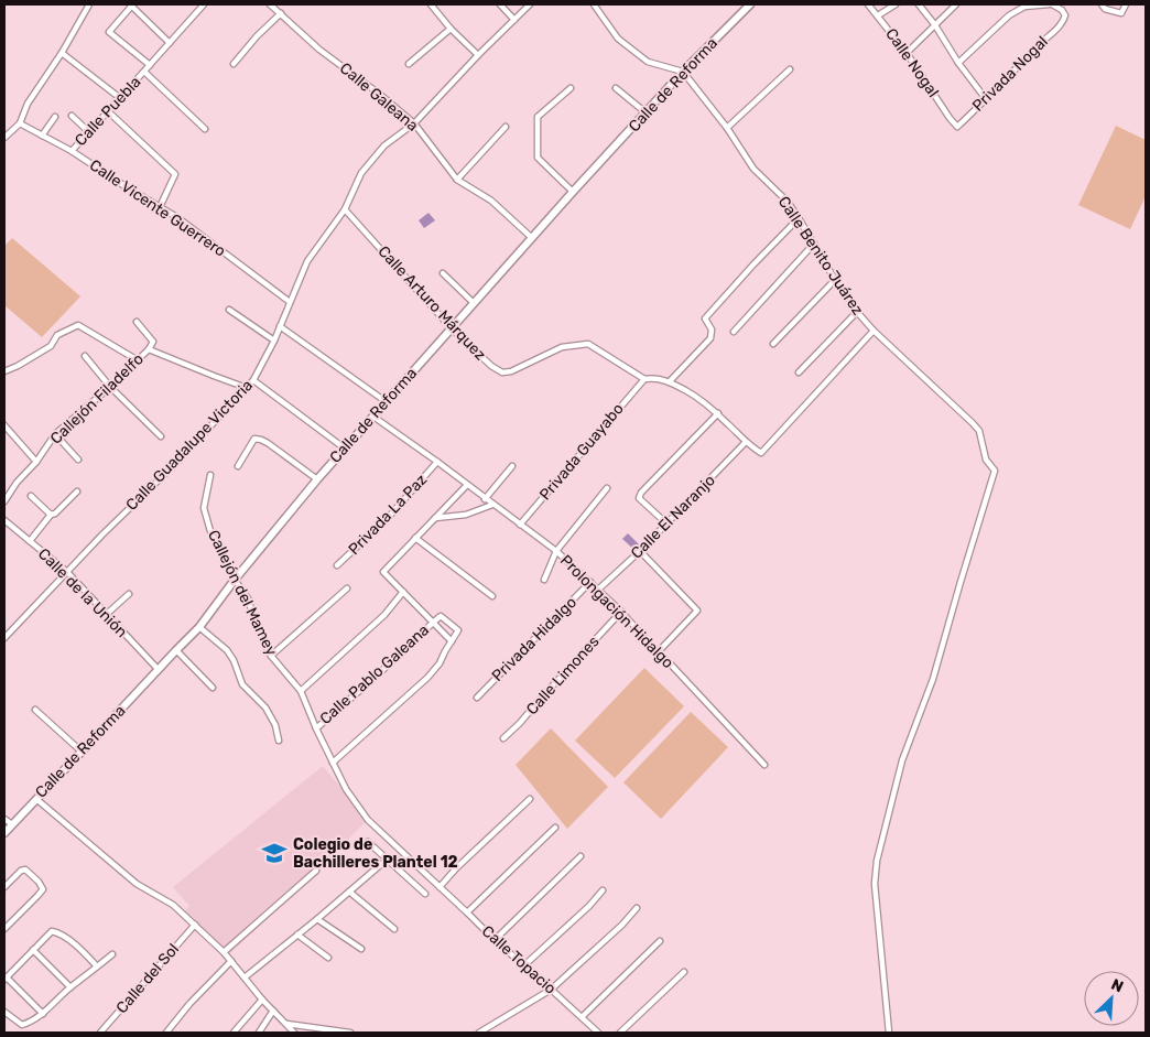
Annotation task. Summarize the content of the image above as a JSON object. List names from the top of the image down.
{
  "streets": {
    "main road": ["Calle de Reforma"],
    "street": [
      "Calle Nogal",
      "Privada Nogal",
      "Calle Galeana",
      "Calle Puebla",
      "Calle Vicente Guerrero",
      "Calle Benito Juárez",
      "Calle Arturo Márquez",
      "Callejón Filadelfo",
      "Calle Guadalupe Victoria",
      "Privada Guayabo",
      "Privada La Paz",
      "Calle El Naranjo",
      "Calle de la Unión",
      "Callejón del Mamey",
      "Prolongación Hidalgo",
      "Privada Hidalgo",
      "Calle Pablo Galeana",
      "Calle Limones",
      "Calle Topacio",
      "Calle del Sol"
    ]
  },
  "crossings": [
    ["Calle Nogal", "Privada Nogal"],
    ["Calle de Reforma", "Calle Galeana"],
    ["Calle de Reforma", "Calle Benito Juárez"],
    ["Calle de Reforma", "Calle Arturo Márquez"],
    ["Calle de Reforma", "Calle de la Unión"],
    ["Calle de Reforma", "Callejón del Mamey"],
    ["Calle de Reforma", "Prolongación Hidalgo"],
    ["Calle Galeana", "Calle Guadalupe Victoria"],
    ["Calle Puebla", "Calle Vicente Guerrero"],
    ["Calle Vicente Guerrero", "Calle Guadalupe Victoria"],
    ["Calle Benito Juárez", "Calle Arturo Márquez"],
    ["Calle Arturo Márquez", "Calle Guadalupe Victoria"],
    ["Calle Arturo Márquez", "Privada Guayabo"],
    ["Calle Arturo Márquez", "Calle El Naranjo"],
    ["Callejón Filadelfo", "Calle Guadalupe Victoria"],
    ["Calle Guadalupe Victoria", "Calle de la Unión"],
    ["Privada Guayabo", "Prolongación Hidalgo"],
    ["Privada La Paz", "Prolongación Hidalgo"],
    ["Calle El Naranjo", "Prolongación Hidalgo"],
    ["Callejón del Mamey", "Calle Pablo Galeana"],
    ["Callejón del Mamey", "Calle Topacio"],
    ["Prolongación Hidalgo", "Privada Hidalgo"],
    ["Prolongación Hidalgo", "Calle Limones"]
  ],
  "places": {
    "school or university": ["Colegio de Bachilleres Plantel 12"]
  },
  "north": "top right"
}
